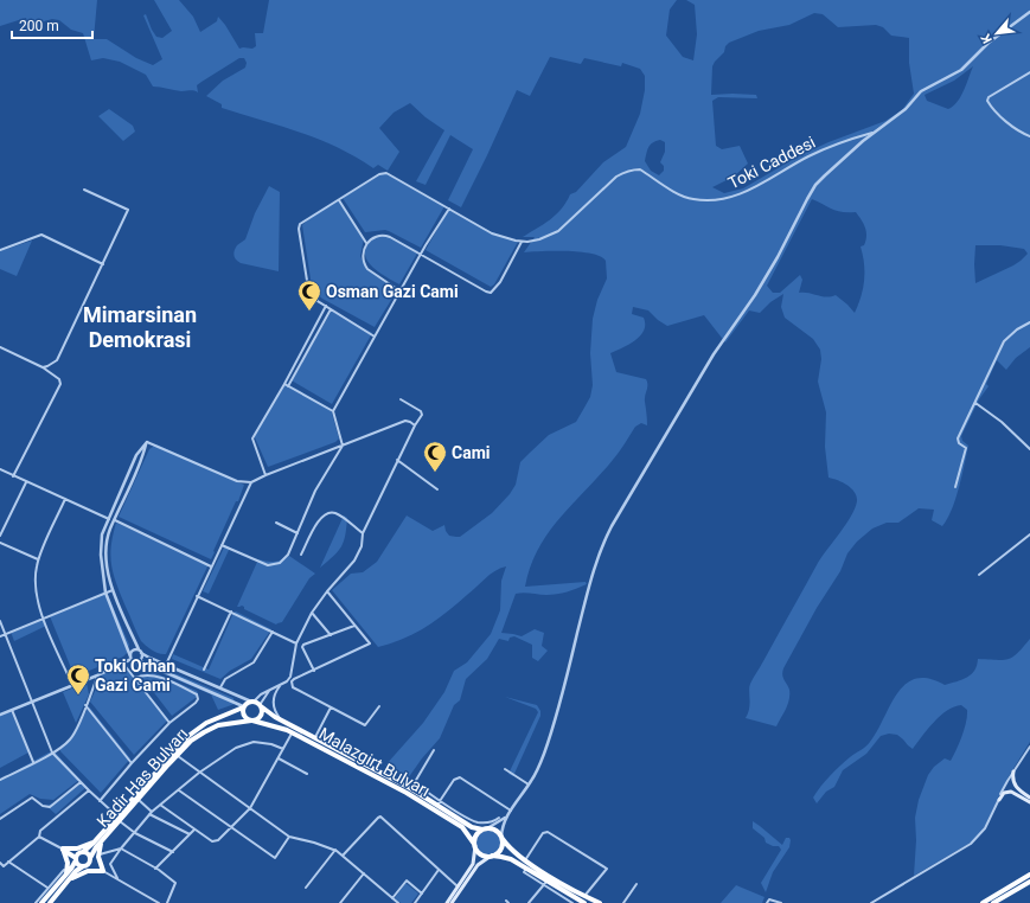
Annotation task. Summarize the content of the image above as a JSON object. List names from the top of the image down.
{
  "streets": {
    "highway": ["Malazgirt Bulvarı", "Kadir Has Bulvarı"],
    "street": ["Toki Caddesi"]
  },
  "crossings": [
    ["Malazgirt Bulvarı", "Kadir Has Bulvarı"]
  ],
  "districts": ["Mimarsinan Demokrasi"],
  "places": {
    "mosque": ["Osman Gazi Cami", "Cami", "Toki Orhan Gazi Cami"]
  },
  "scale_bar": "200 m",
  "north": "bottom left"
}
